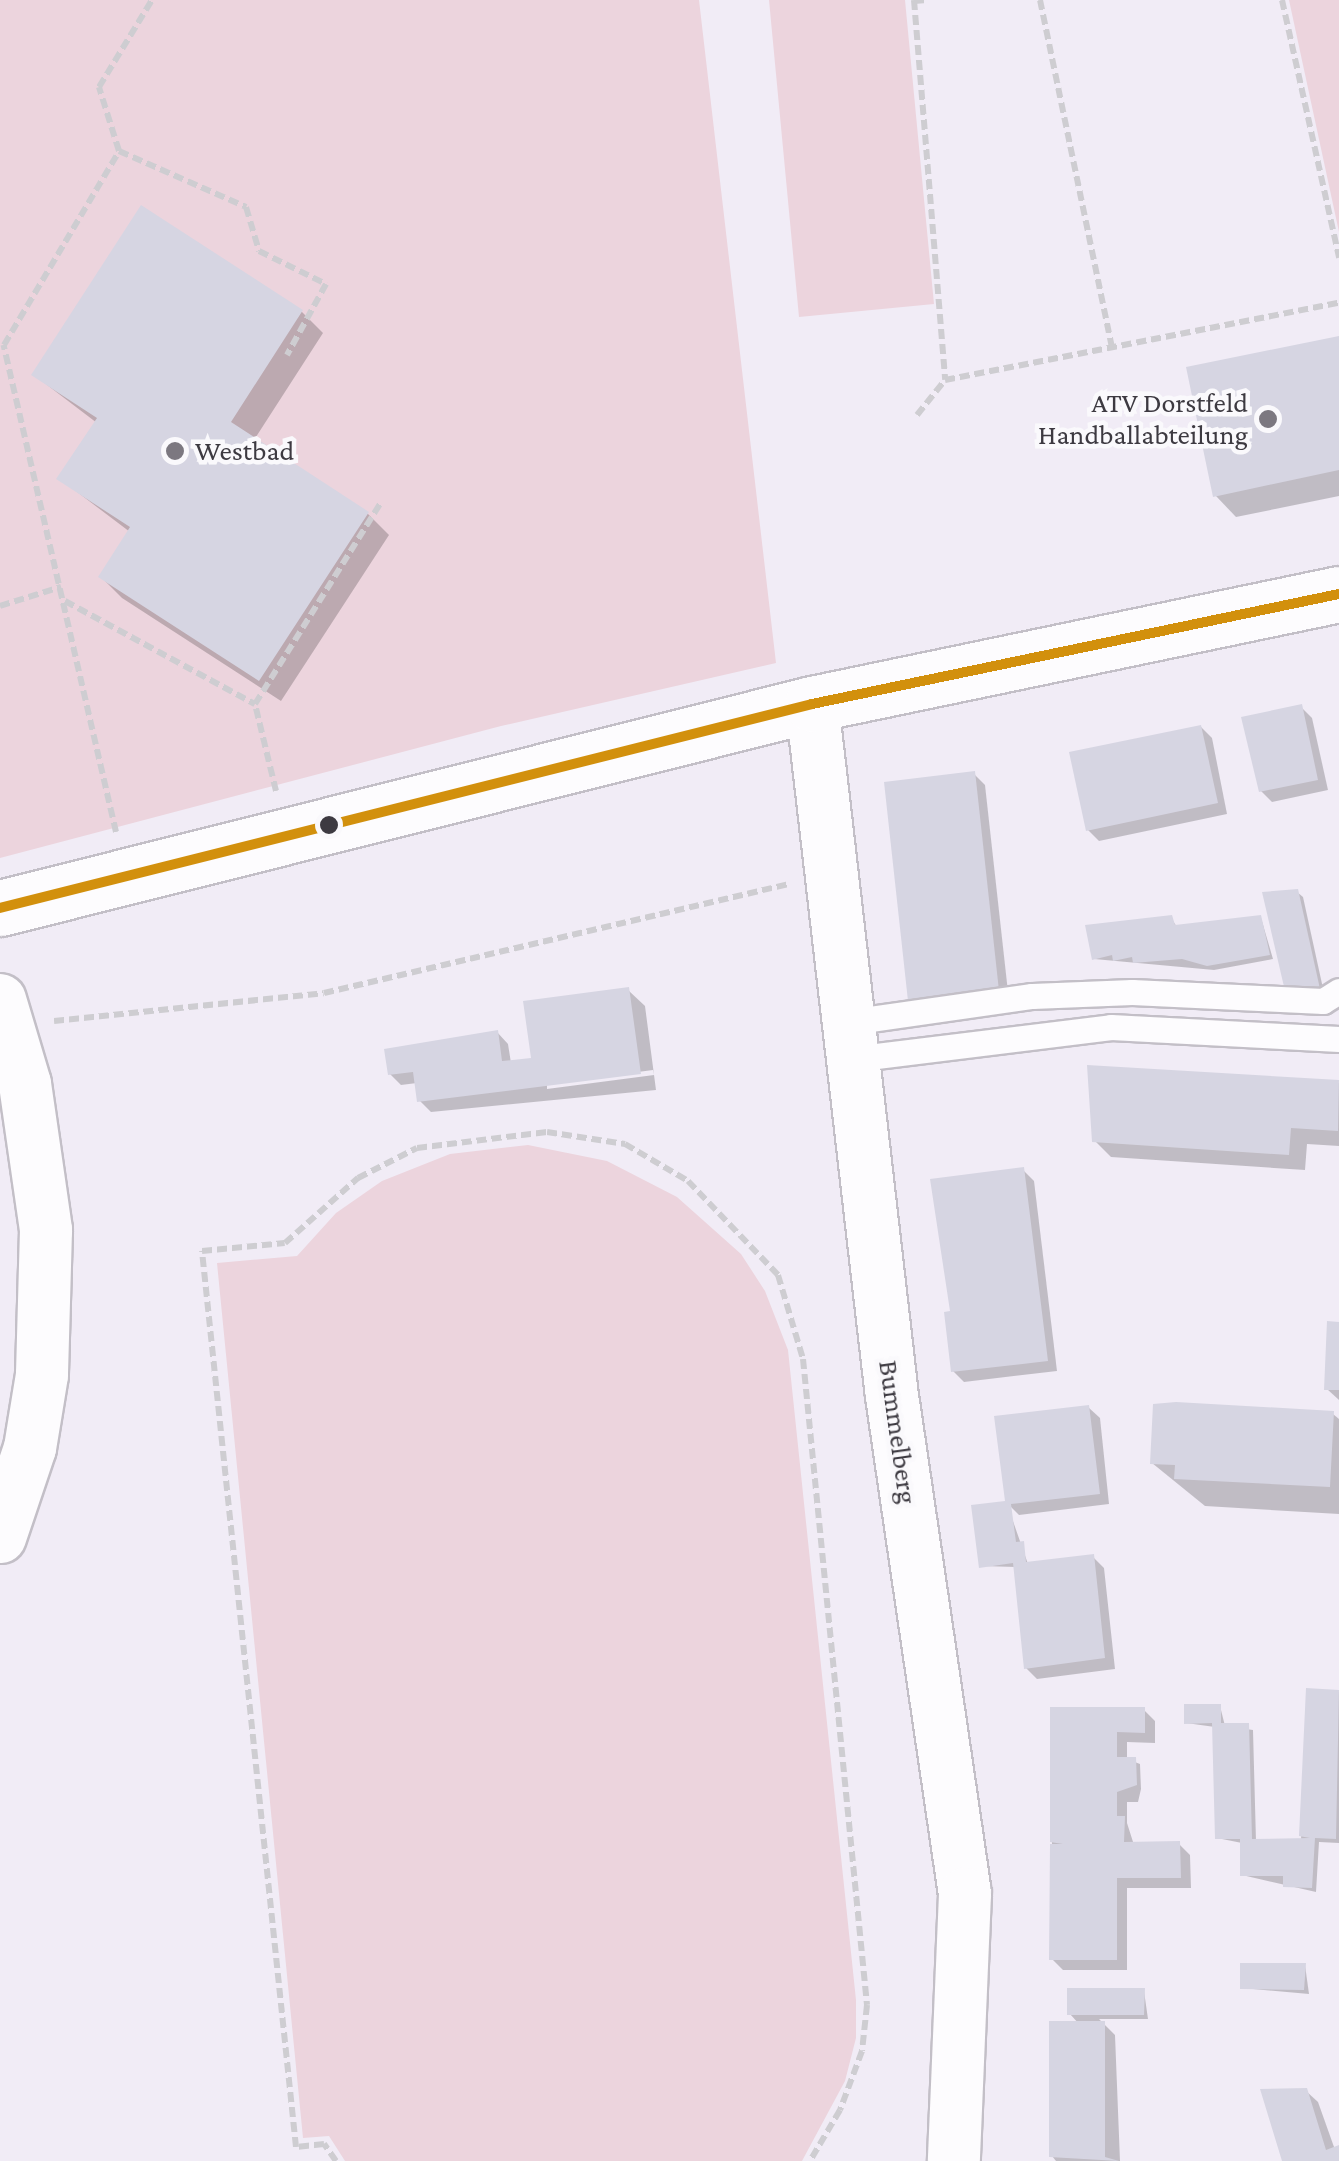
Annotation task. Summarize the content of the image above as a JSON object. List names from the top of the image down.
{
  "streets": {
    "street": ["Bummelberg"]
  },
  "places": ["ATV Dorstfeld Handballabteilung", "Westbad"]
}
